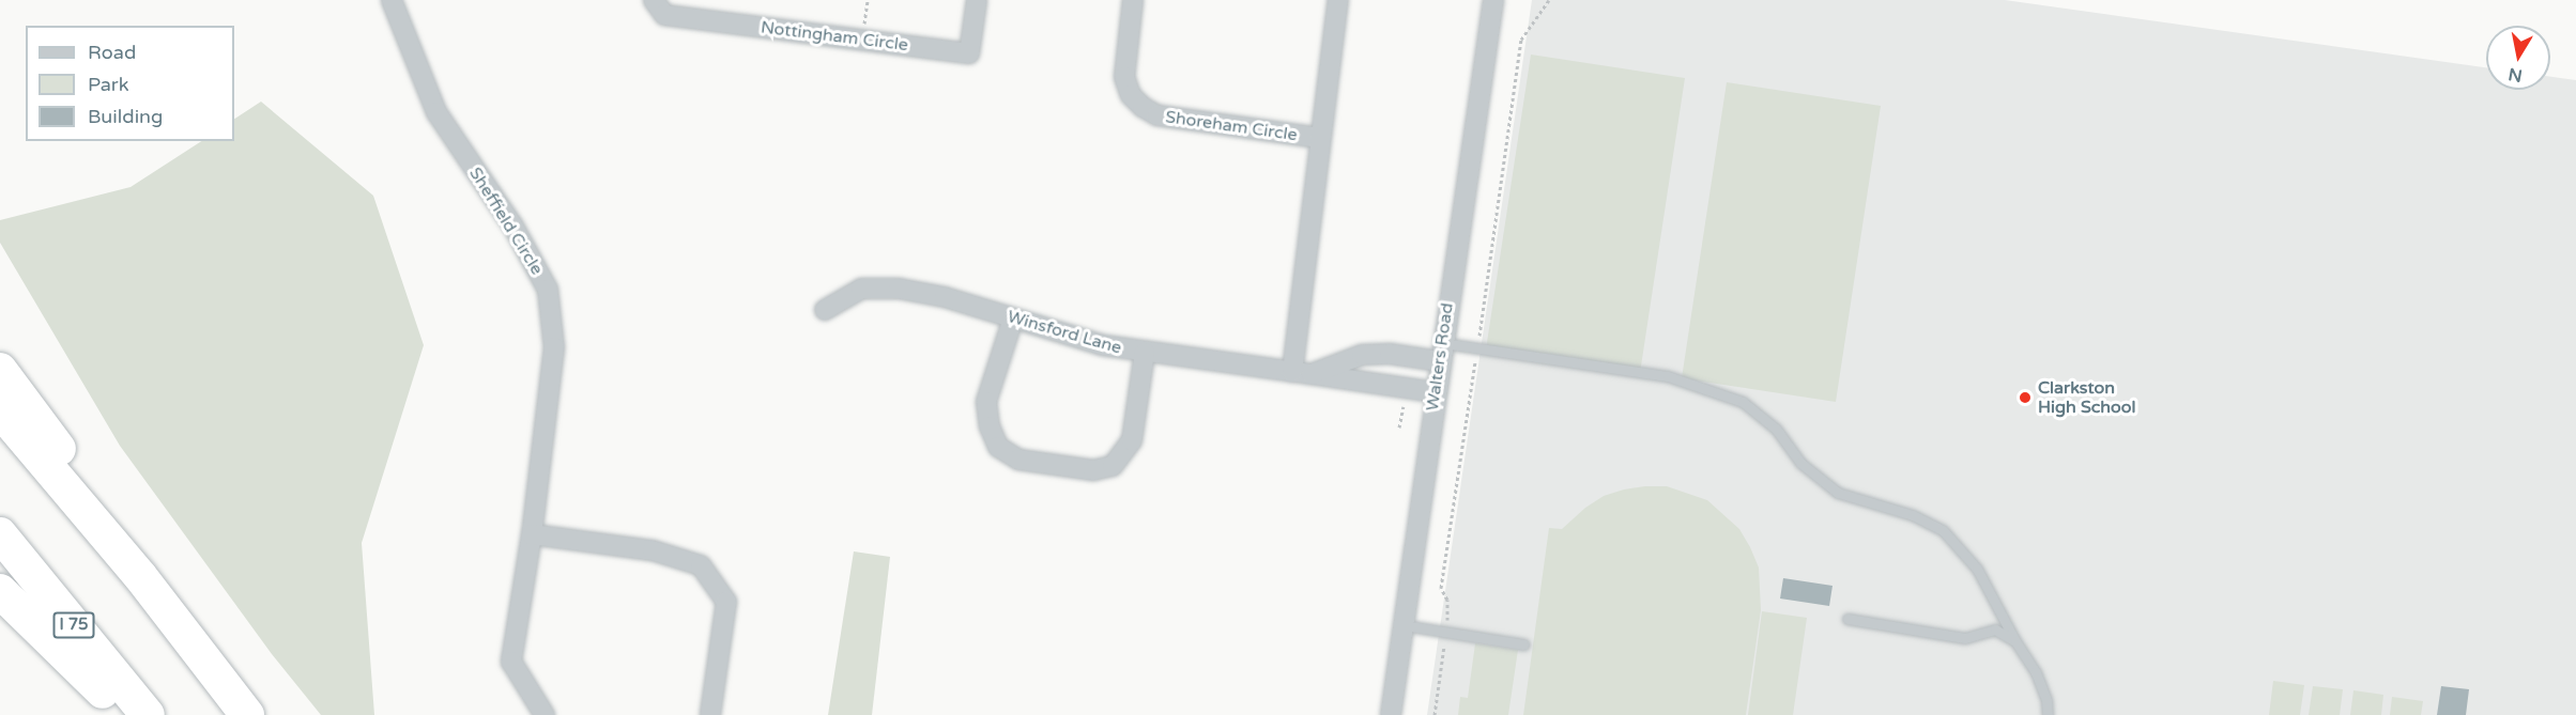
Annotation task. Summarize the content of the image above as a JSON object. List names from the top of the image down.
{
  "streets": {
    "highway": ["I 75"],
    "street": [
      "Nottingham Circle",
      "Shoreham Circle",
      "Sheffield Circle",
      "Winsford Lane",
      "Walters Road"
    ]
  },
  "crossings": [
    ["Shoreham Circle", "Winsford Lane"],
    ["Winsford Lane", "Walters Road"]
  ],
  "places": ["Clarkston High School"],
  "legend": ["Road", "Park", "Building"],
  "north": "bottom"
}
